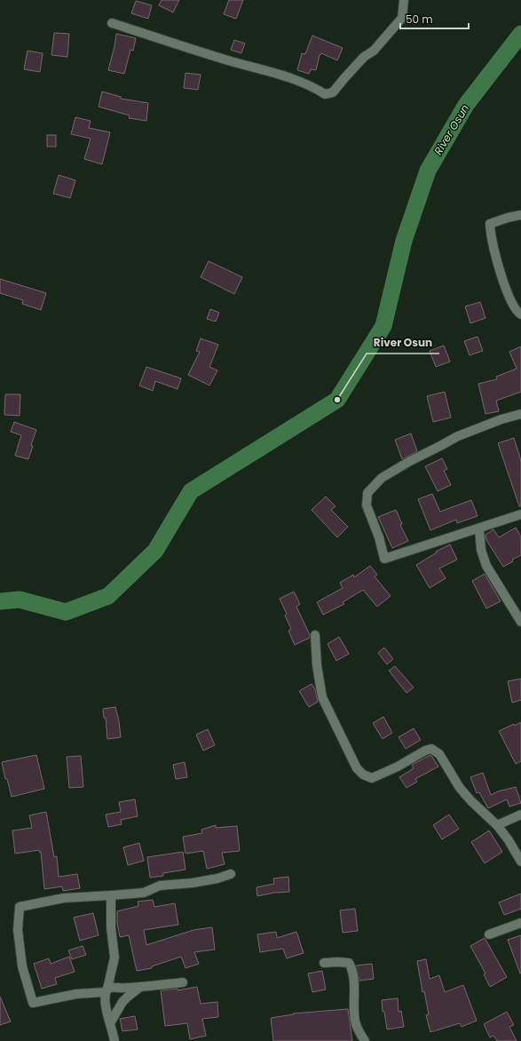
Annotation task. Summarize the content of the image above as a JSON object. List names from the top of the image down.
{
  "water": ["River Osun"],
  "places": ["River Osun"],
  "scale_bar": "50 m"
}
